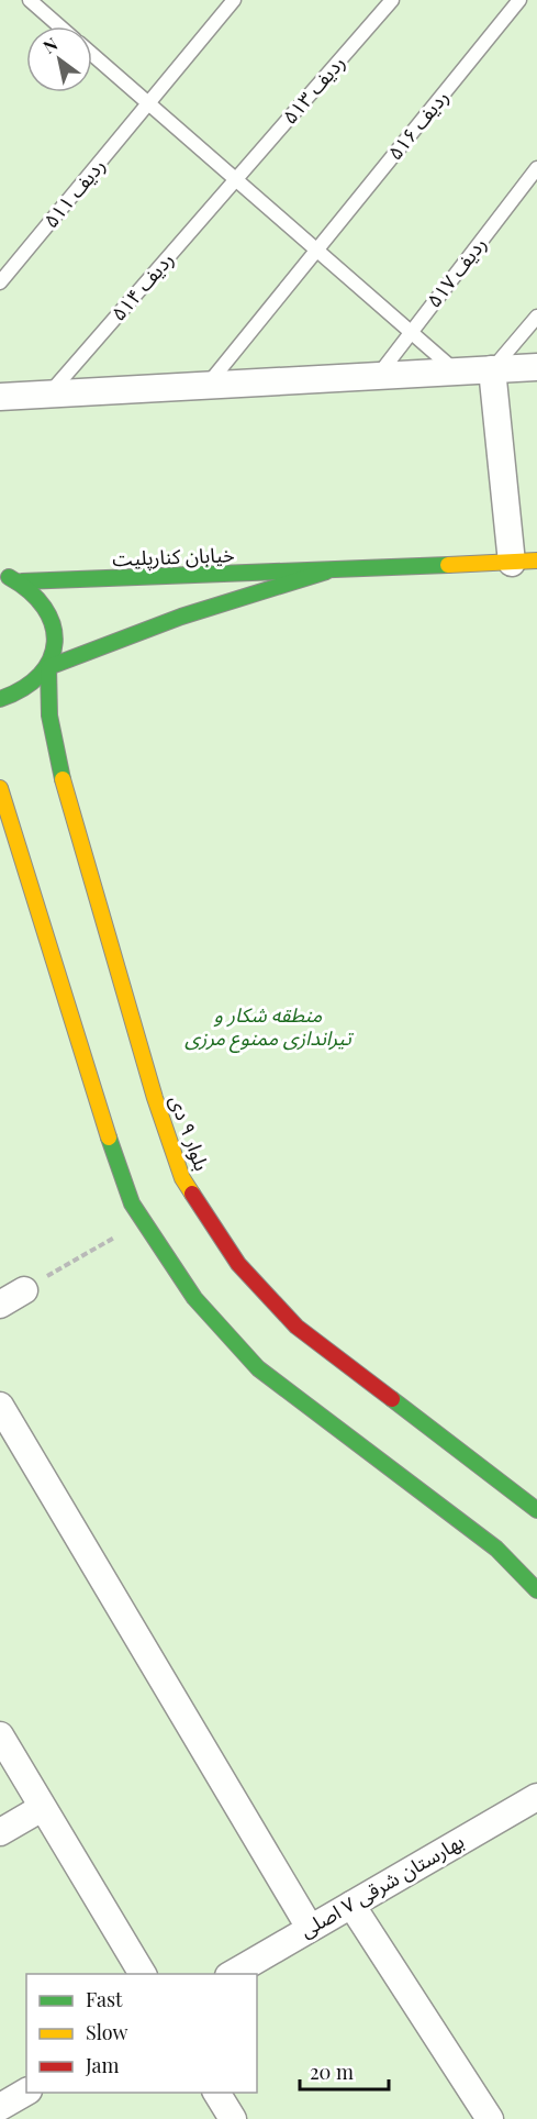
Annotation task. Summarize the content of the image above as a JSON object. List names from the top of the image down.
{
  "streets": {
    "street": ["خیابان کنارپلیت", "بلوار ۹ دی", "بهارستان شرقی ۷ اصلی"],
    "lane": [
      "ردیف ۵۱۳",
      "ردیف ۵۱۶",
      "ردیف ۵۱۱",
      "ردیف ۵۱۷",
      "ردیف ۵۱۴"
    ]
  },
  "crossings": [
    ["ردیف ۵۱۳", "ردیف ۵۱۴"],
    ["خیابان کنارپلیت", "بلوار ۹ دی"]
  ],
  "parks": ["منطقه شکار و تیراندازی ممنوع مرزی"],
  "legend": ["Fast", "Slow", "Jam"],
  "scale_bar": "20 m",
  "north": "top left"
}
